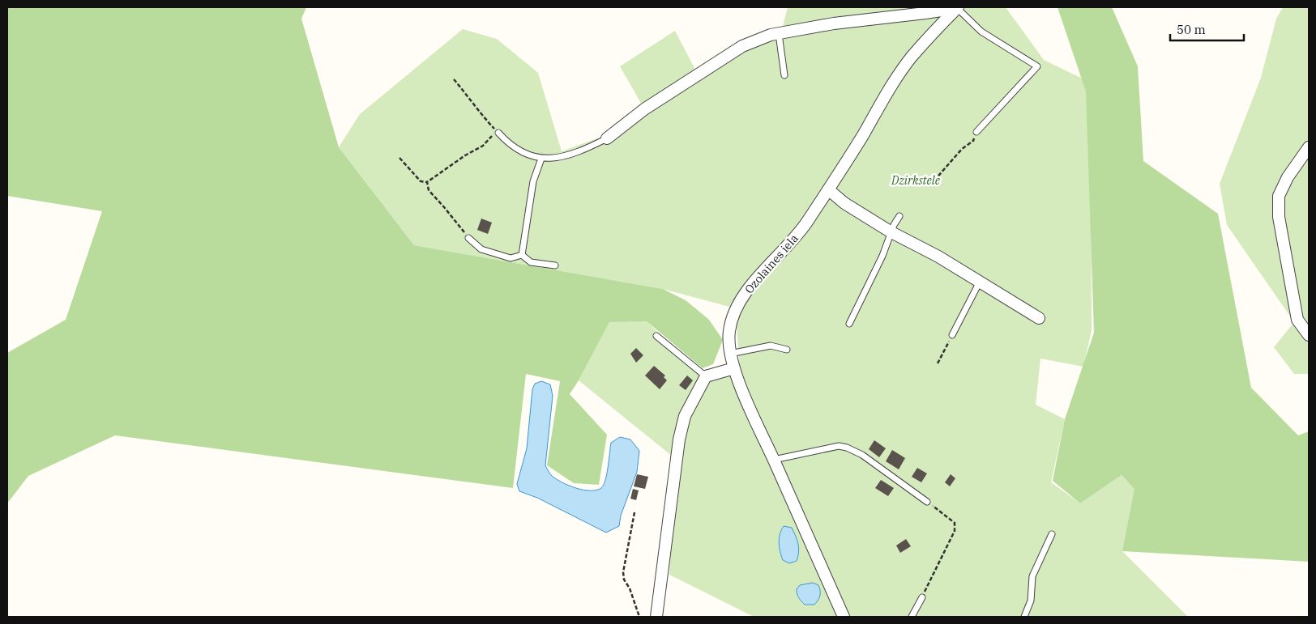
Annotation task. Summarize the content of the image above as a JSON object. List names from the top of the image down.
{
  "streets": {
    "street": ["Ozolaines iela"]
  },
  "parks": ["Dzirkstele"],
  "scale_bar": "50 m"
}
